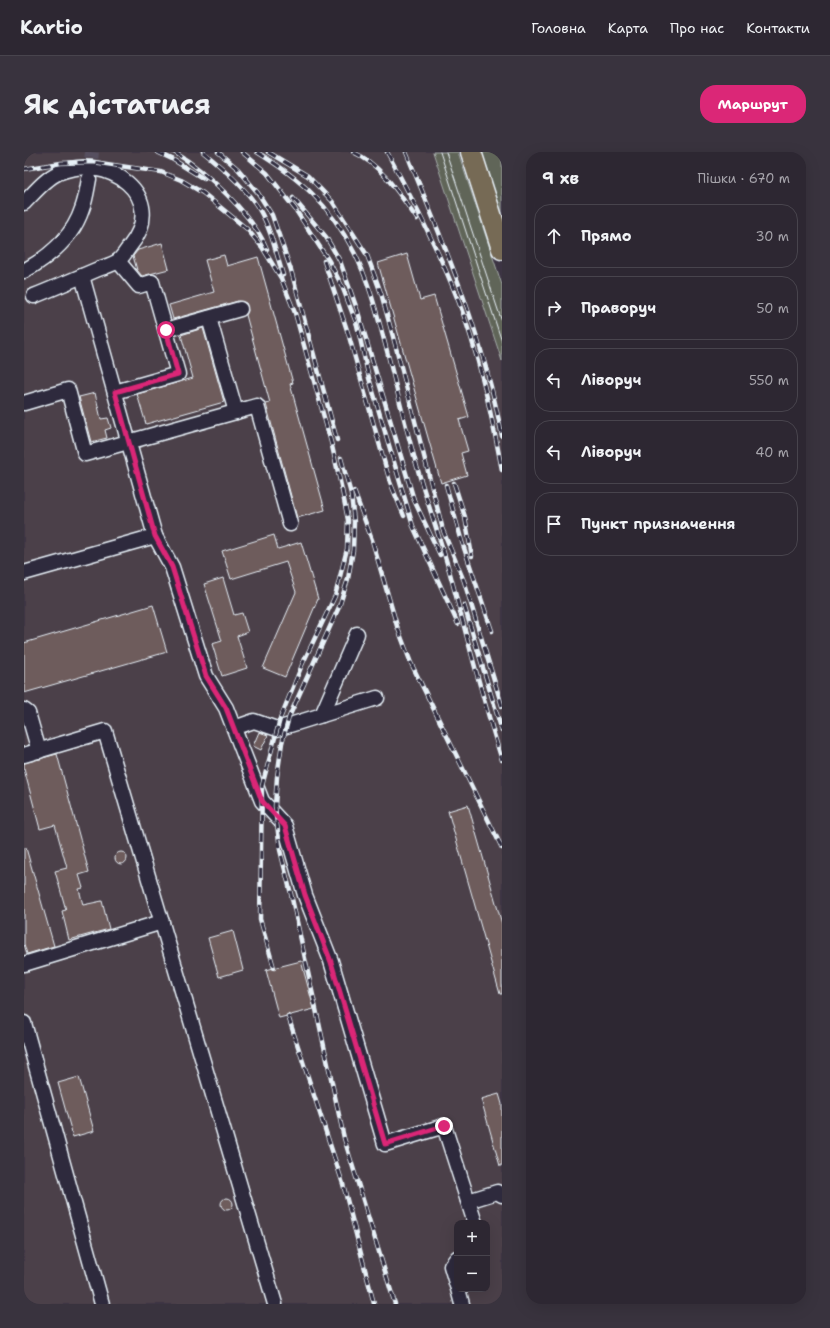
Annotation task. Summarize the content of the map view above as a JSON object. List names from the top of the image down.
{
  "page": {
    "header": "Kartio",
    "nav": [
      "Головна",
      "Карта",
      "Про нас",
      "Контакти"
    ],
    "title": "Як дістатися",
    "buttons": "Маршрут",
    "heading": ["9 хв", "Пішки · 670 m"],
    "list": [
      ["Прямо", "30 m"],
      ["Праворуч", "50 m"],
      ["Ліворуч", "550 m"],
      ["Ліворуч", "40 m"],
      "Пункт призначення"
    ],
    "map_buttons": ["+", "−"]
  }
}
